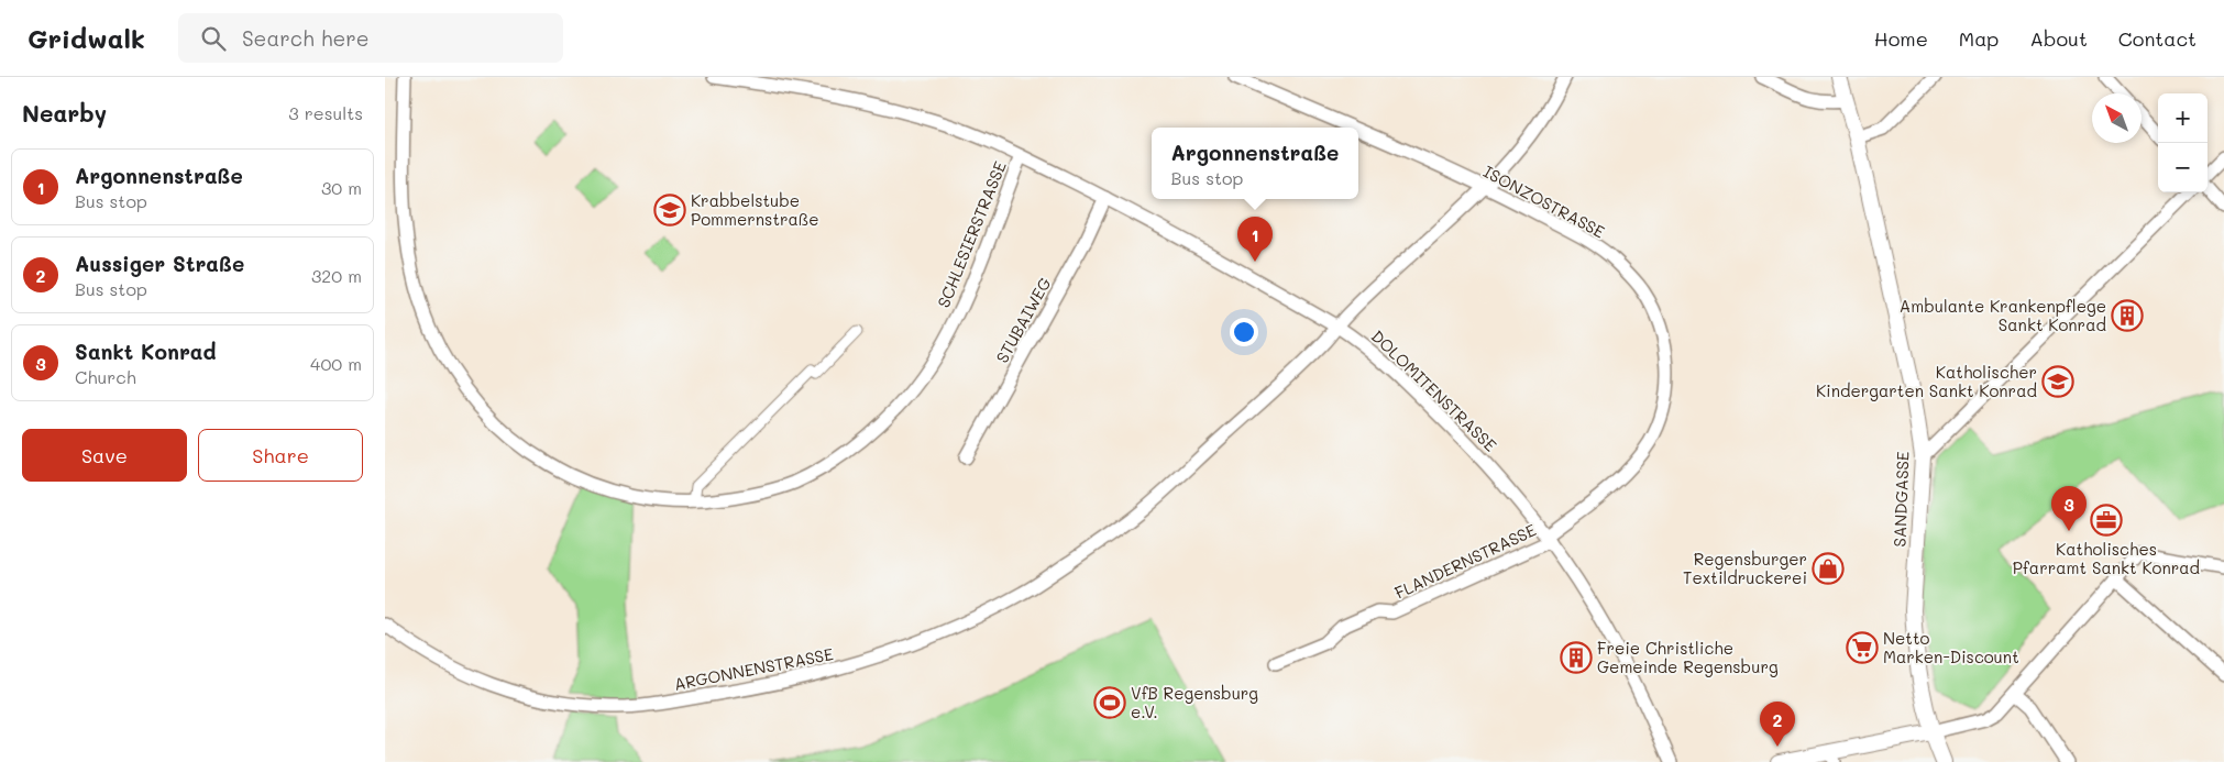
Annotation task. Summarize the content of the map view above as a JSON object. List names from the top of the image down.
{
  "streets": {
    "street": [
      "ISONZOSTRASSE",
      "SCHLESIERSTRASSE",
      "STUBAIWEG",
      "DOLOMITENSTRASSE",
      "SANDGASSE",
      "FLANDERNSTRASSE",
      "ARGONNENSTRASSE"
    ]
  },
  "crossings": [
    ["ISONZOSTRASSE", "DOLOMITENSTRASSE"],
    ["ISONZOSTRASSE", "FLANDERNSTRASSE"],
    ["ISONZOSTRASSE", "ARGONNENSTRASSE"],
    ["SCHLESIERSTRASSE", "DOLOMITENSTRASSE"],
    ["STUBAIWEG", "DOLOMITENSTRASSE"],
    ["DOLOMITENSTRASSE", "FLANDERNSTRASSE"],
    ["DOLOMITENSTRASSE", "ARGONNENSTRASSE"]
  ],
  "places": {
    "school or university": ["Krabbelstube Pommernstraße", "Katholischer Kindergarten Sankt Konrad"],
    "building": ["Ambulante Krankenpflege Sankt Konrad", "Freie Christliche Gemeinde Regensburg"],
    "office": ["Katholisches Pfarramt Sankt Konrad"],
    "shop": ["Regensburger Textildruckerei"],
    "supermarket": ["Netto Marken-Discount"],
    "sports": ["VfB Regensburg e.V."]
  },
  "north": "top left",
  "page": {
    "header": "Gridwalk",
    "search": "Search here",
    "nav": [
      "Home",
      "Map",
      "About",
      "Contact"
    ],
    "heading": ["Nearby", "3 results"],
    "map_buttons": ["+", "−"],
    "popup": ["Argonnenstraße", "Bus stop"],
    "list": [
      {
        "mark": "1",
        "name": "Argonnenstraße",
        "note": "Bus stop",
        "value": "30 m"
      },
      {
        "mark": "2",
        "name": "Aussiger Straße",
        "note": "Bus stop",
        "value": "320 m"
      },
      {
        "mark": "3",
        "name": "Sankt Konrad",
        "note": "Church",
        "value": "400 m"
      }
    ],
    "pins": ["1", "3", "2"],
    "buttons": ["Save", "Share"]
  }
}
